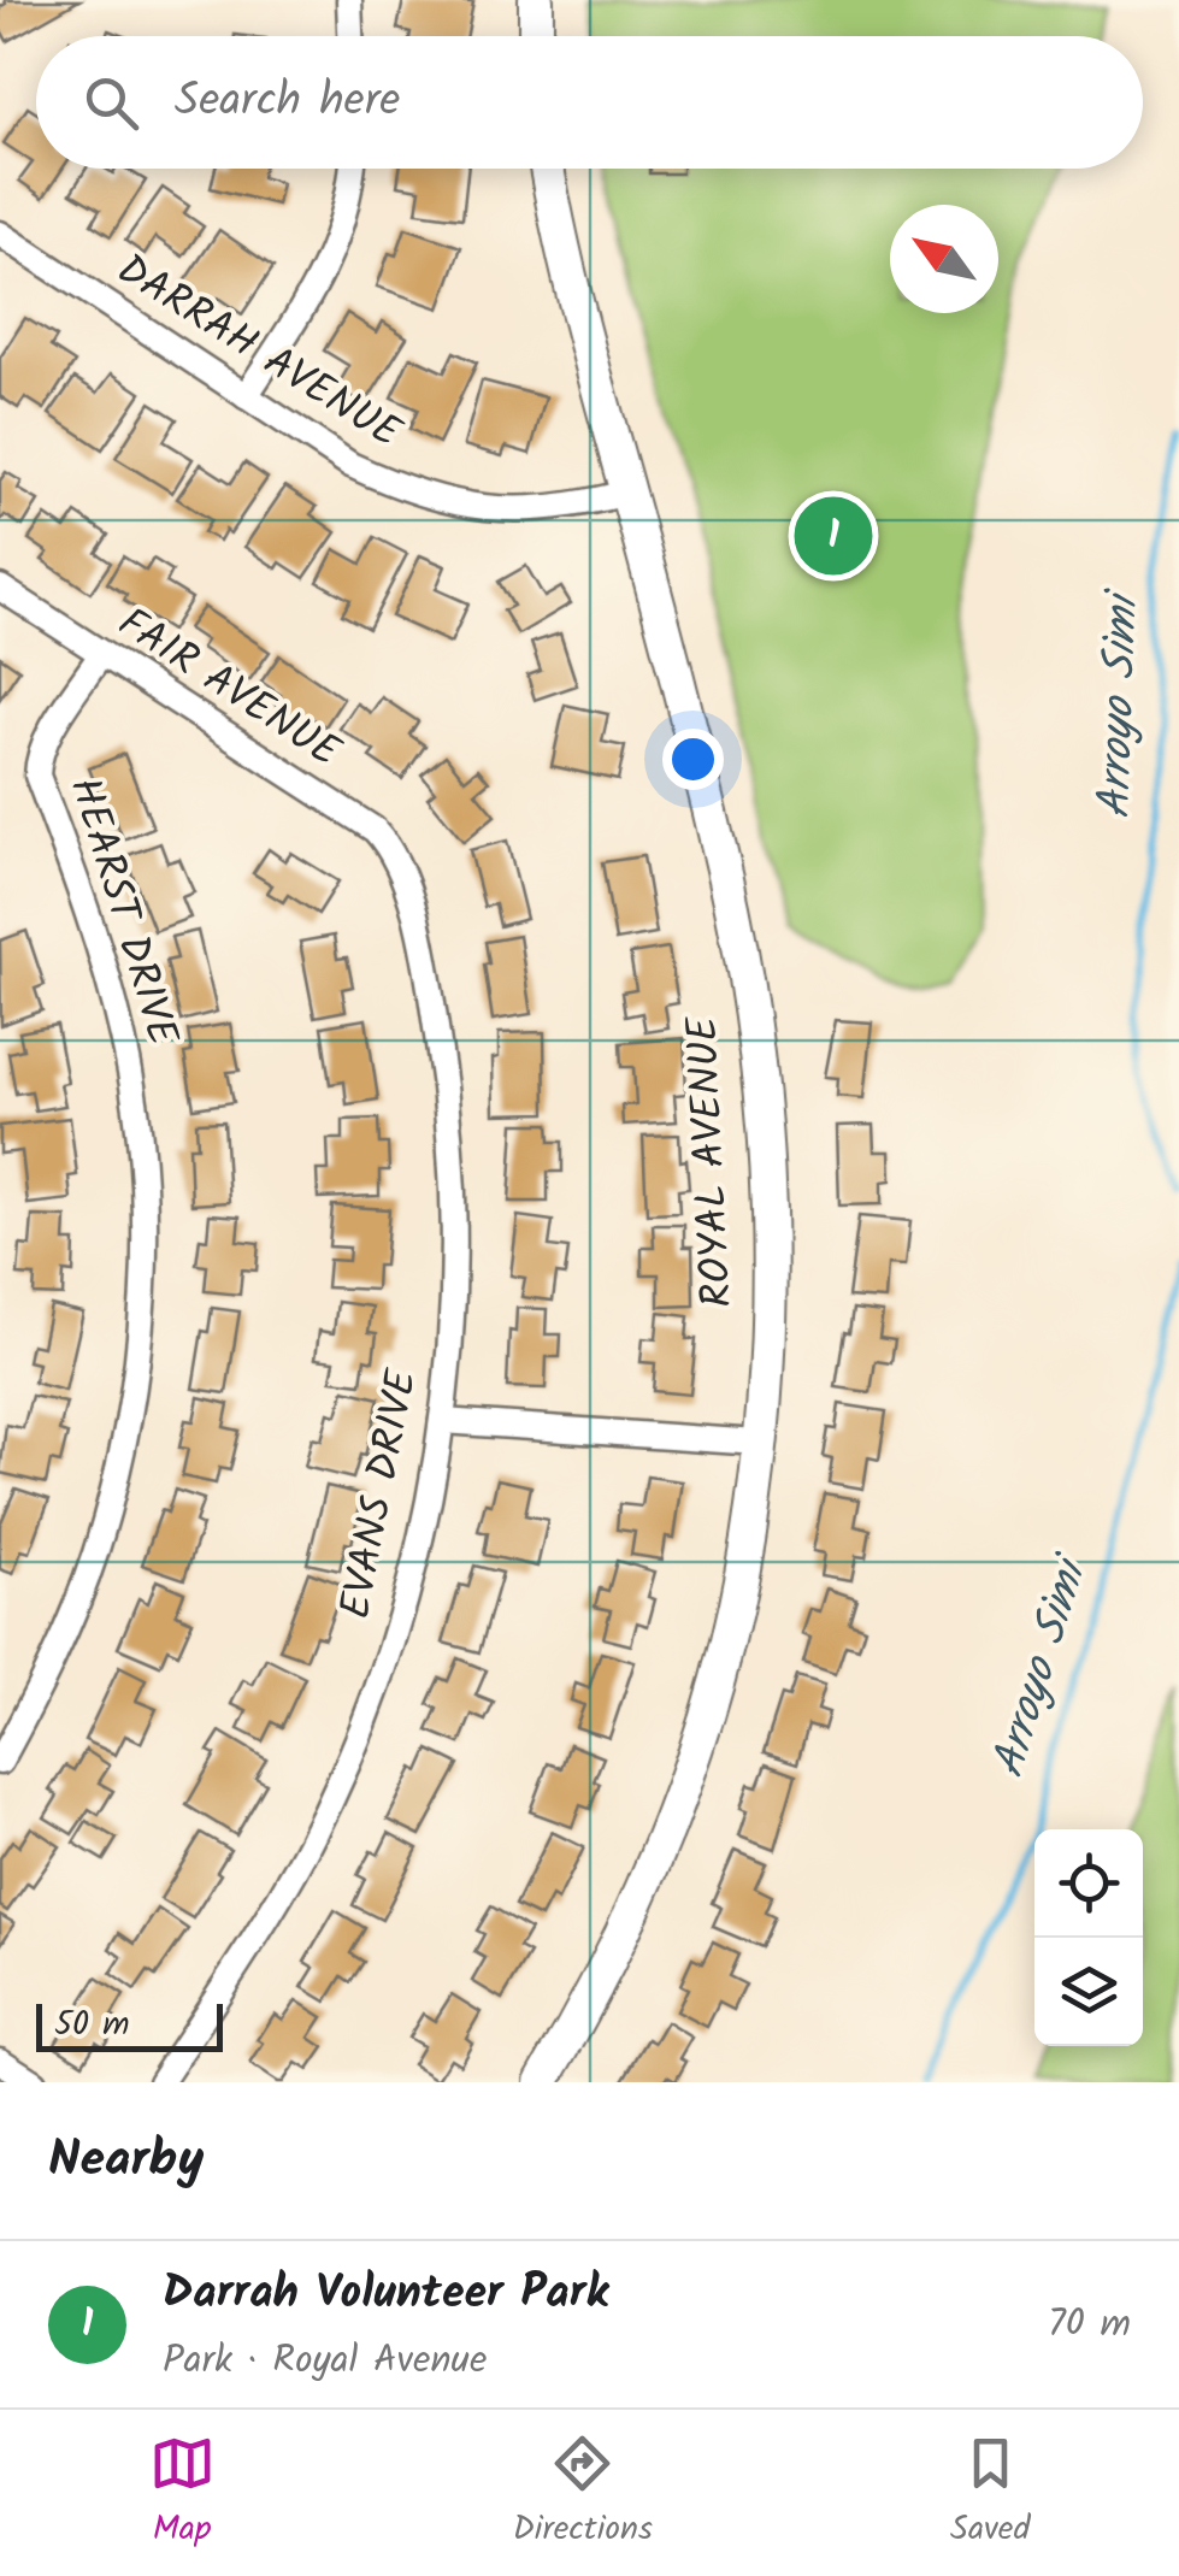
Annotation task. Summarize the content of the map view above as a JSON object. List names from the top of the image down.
{
  "streets": {
    "main road": ["ROYAL AVENUE"],
    "street": [
      "DARRAH AVENUE",
      "FAIR AVENUE",
      "HEARST DRIVE",
      "EVANS DRIVE"
    ]
  },
  "crossings": [
    ["DARRAH AVENUE", "ROYAL AVENUE"],
    ["FAIR AVENUE", "HEARST DRIVE"],
    ["FAIR AVENUE", "EVANS DRIVE"]
  ],
  "water": ["Arroyo Simi"],
  "scale_bar": "50 m",
  "north": "top left",
  "page": {
    "search": "Search here",
    "pins": "1",
    "scale": "50 m",
    "heading": "Nearby",
    "list": [
      {
        "mark": "1",
        "name": "Darrah Volunteer Park",
        "note": "Park · Royal Avenue",
        "value": "70 m"
      }
    ],
    "nav": ["Map", "Directions", "Saved"]
  }
}
